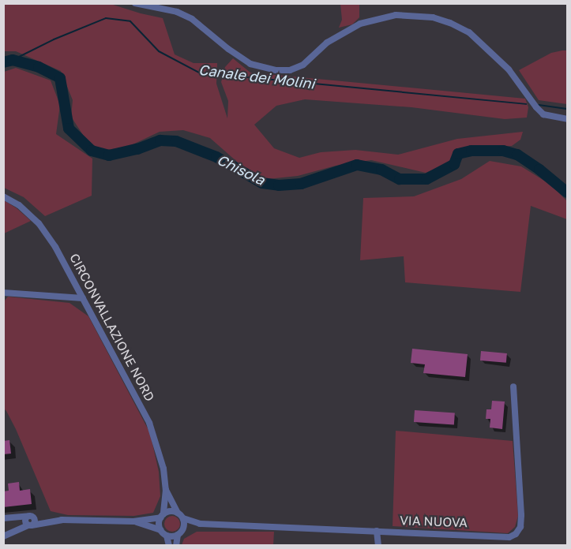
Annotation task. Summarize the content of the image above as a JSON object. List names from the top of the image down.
{
  "streets": {
    "street": ["CIRCONVALLAZIONE NORD", "VIA NUOVA"]
  },
  "crossings": [
    ["CIRCONVALLAZIONE NORD", "VIA NUOVA"]
  ],
  "water": ["Canale dei Molini", "Chisola"]
}
